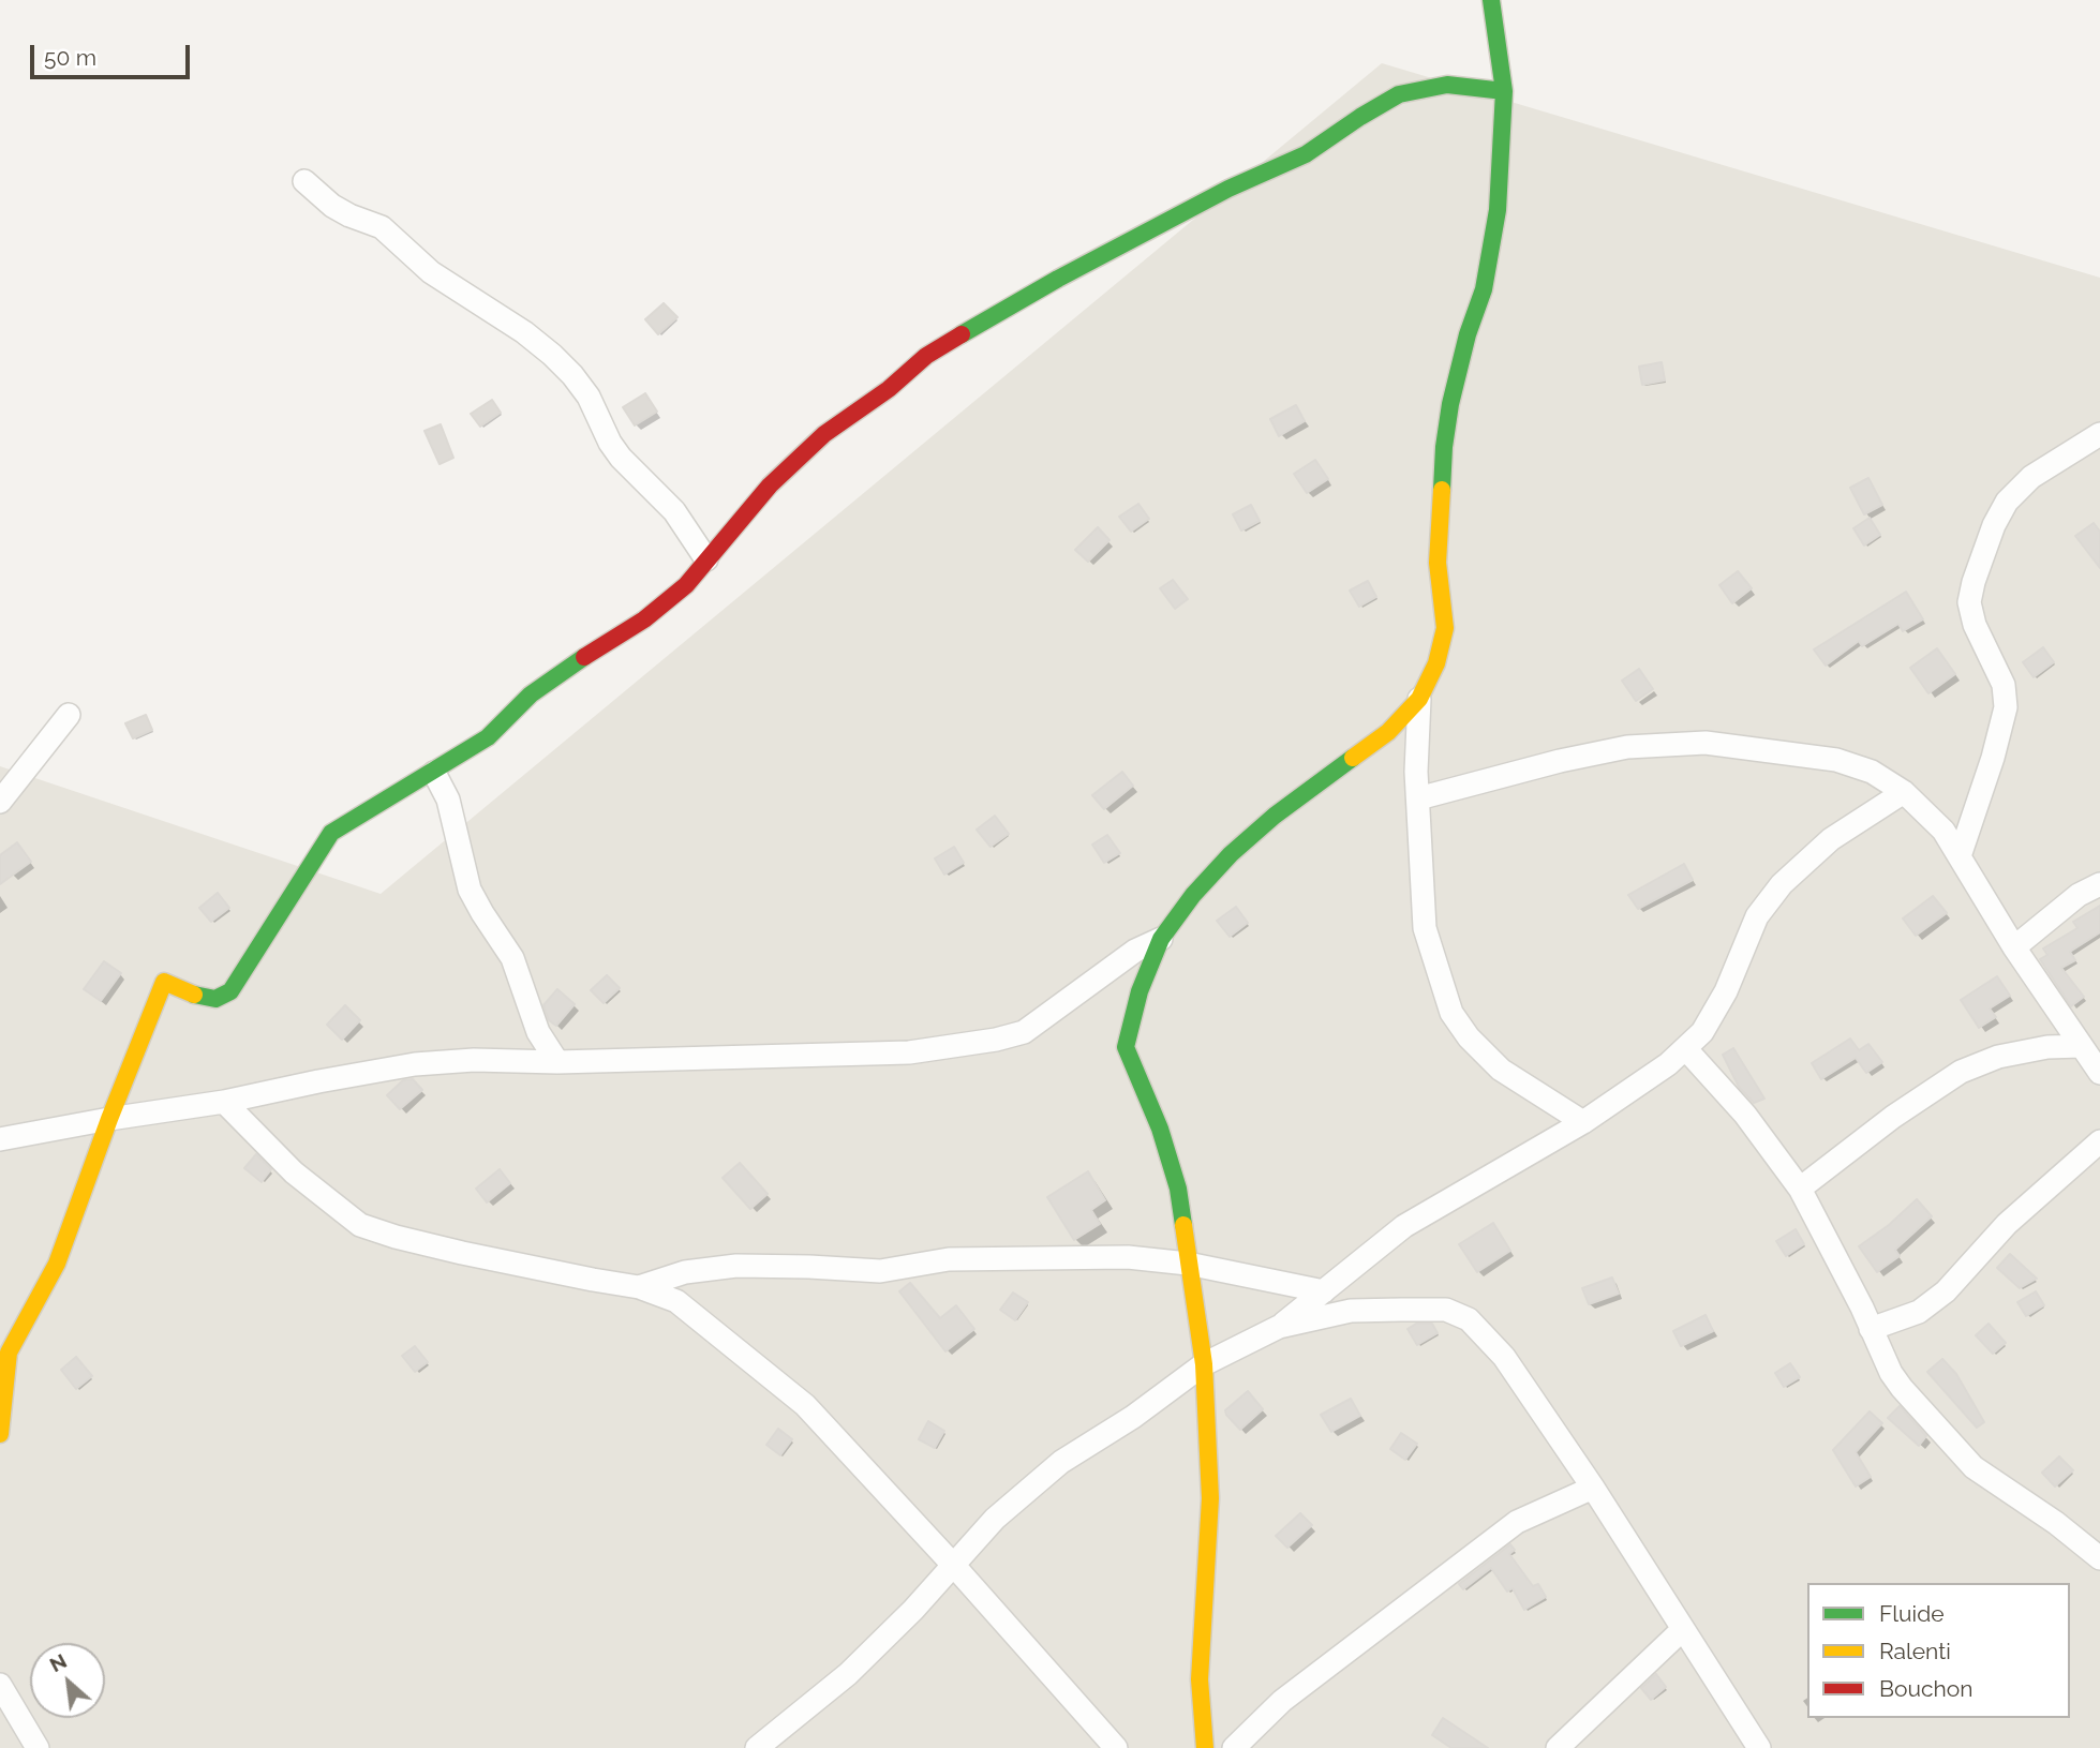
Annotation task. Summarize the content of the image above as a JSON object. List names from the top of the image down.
{
  "legend": ["Fluide", "Ralenti", "Bouchon"],
  "scale_bar": "50 m",
  "north": "top left"
}
